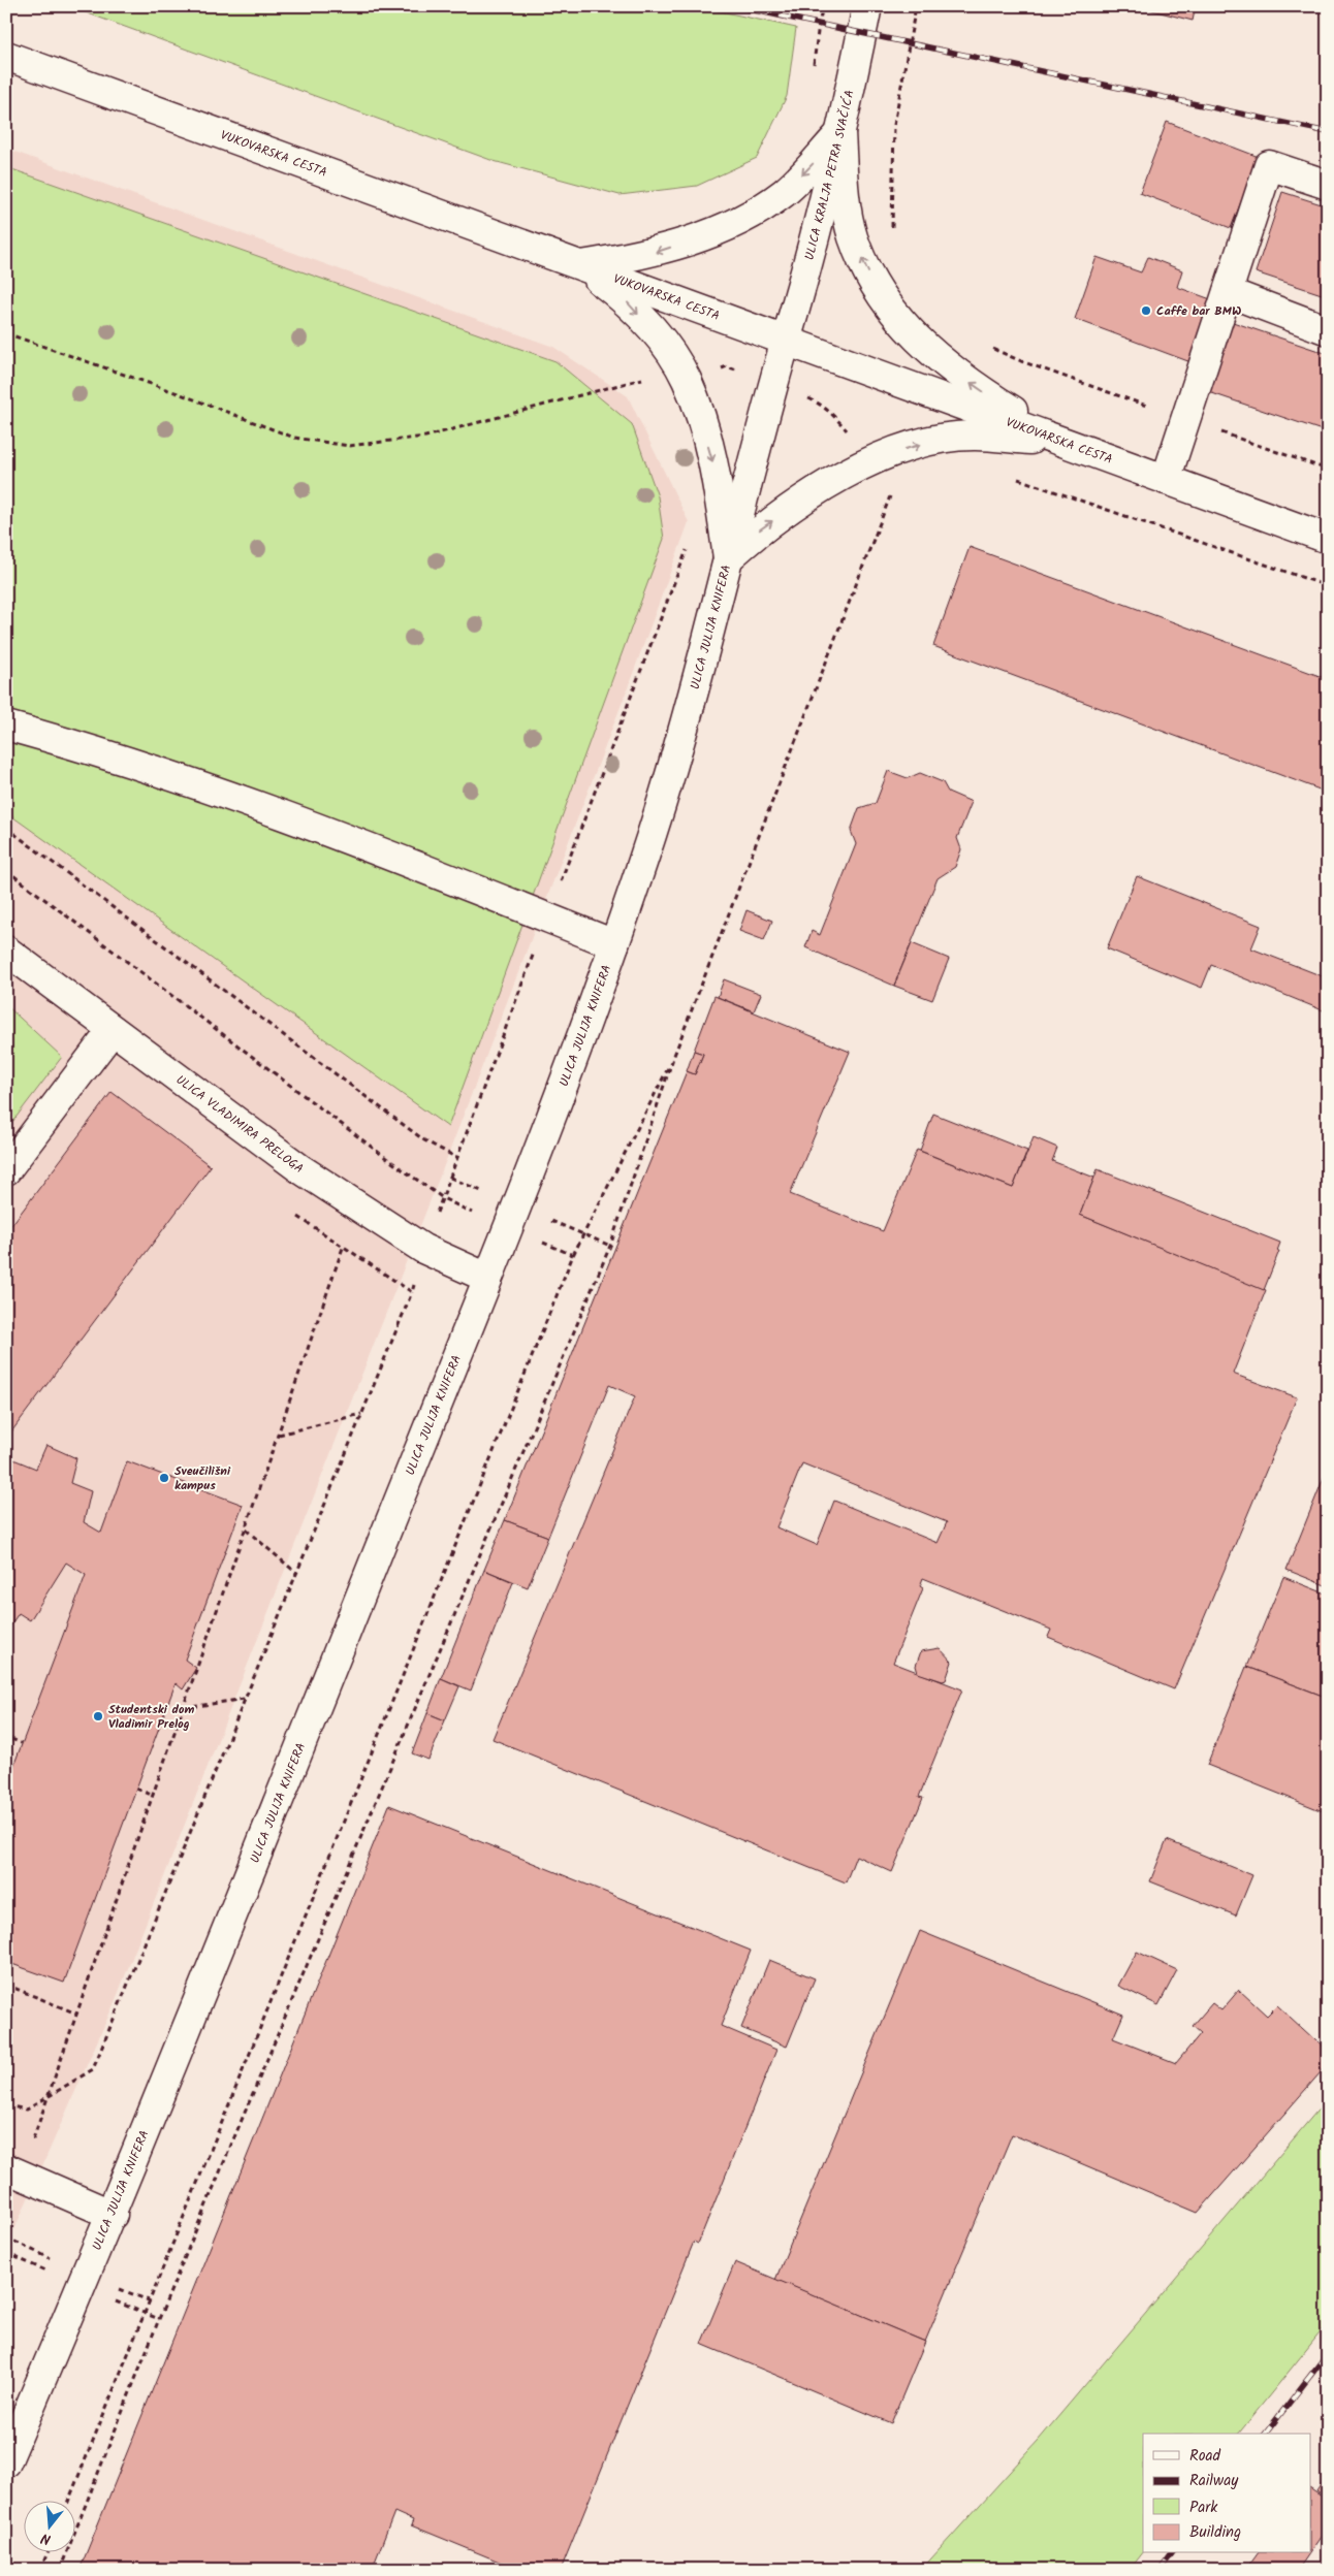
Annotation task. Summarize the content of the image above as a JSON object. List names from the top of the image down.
{
  "streets": {
    "main road": [
      "VUKOVARSKA CESTA",
      "ULICA KRALJA PETRA SVAČIĆA",
      "ULICA JULIJA KNIFERA",
      "ULICA VLADIMIRA PRELOGA"
    ]
  },
  "crossings": [
    ["VUKOVARSKA CESTA", "ULICA KRALJA PETRA SVAČIĆA"],
    ["VUKOVARSKA CESTA", "ULICA JULIJA KNIFERA"],
    ["ULICA KRALJA PETRA SVAČIĆA", "ULICA JULIJA KNIFERA"],
    ["ULICA JULIJA KNIFERA", "ULICA VLADIMIRA PRELOGA"]
  ],
  "places": ["Caffe bar BMW", "Sveučilišni kampus", "Studentski dom Vladimir Prelog"],
  "legend": [
    "Road",
    "Railway",
    "Park",
    "Building"
  ],
  "north": "bottom"
}
